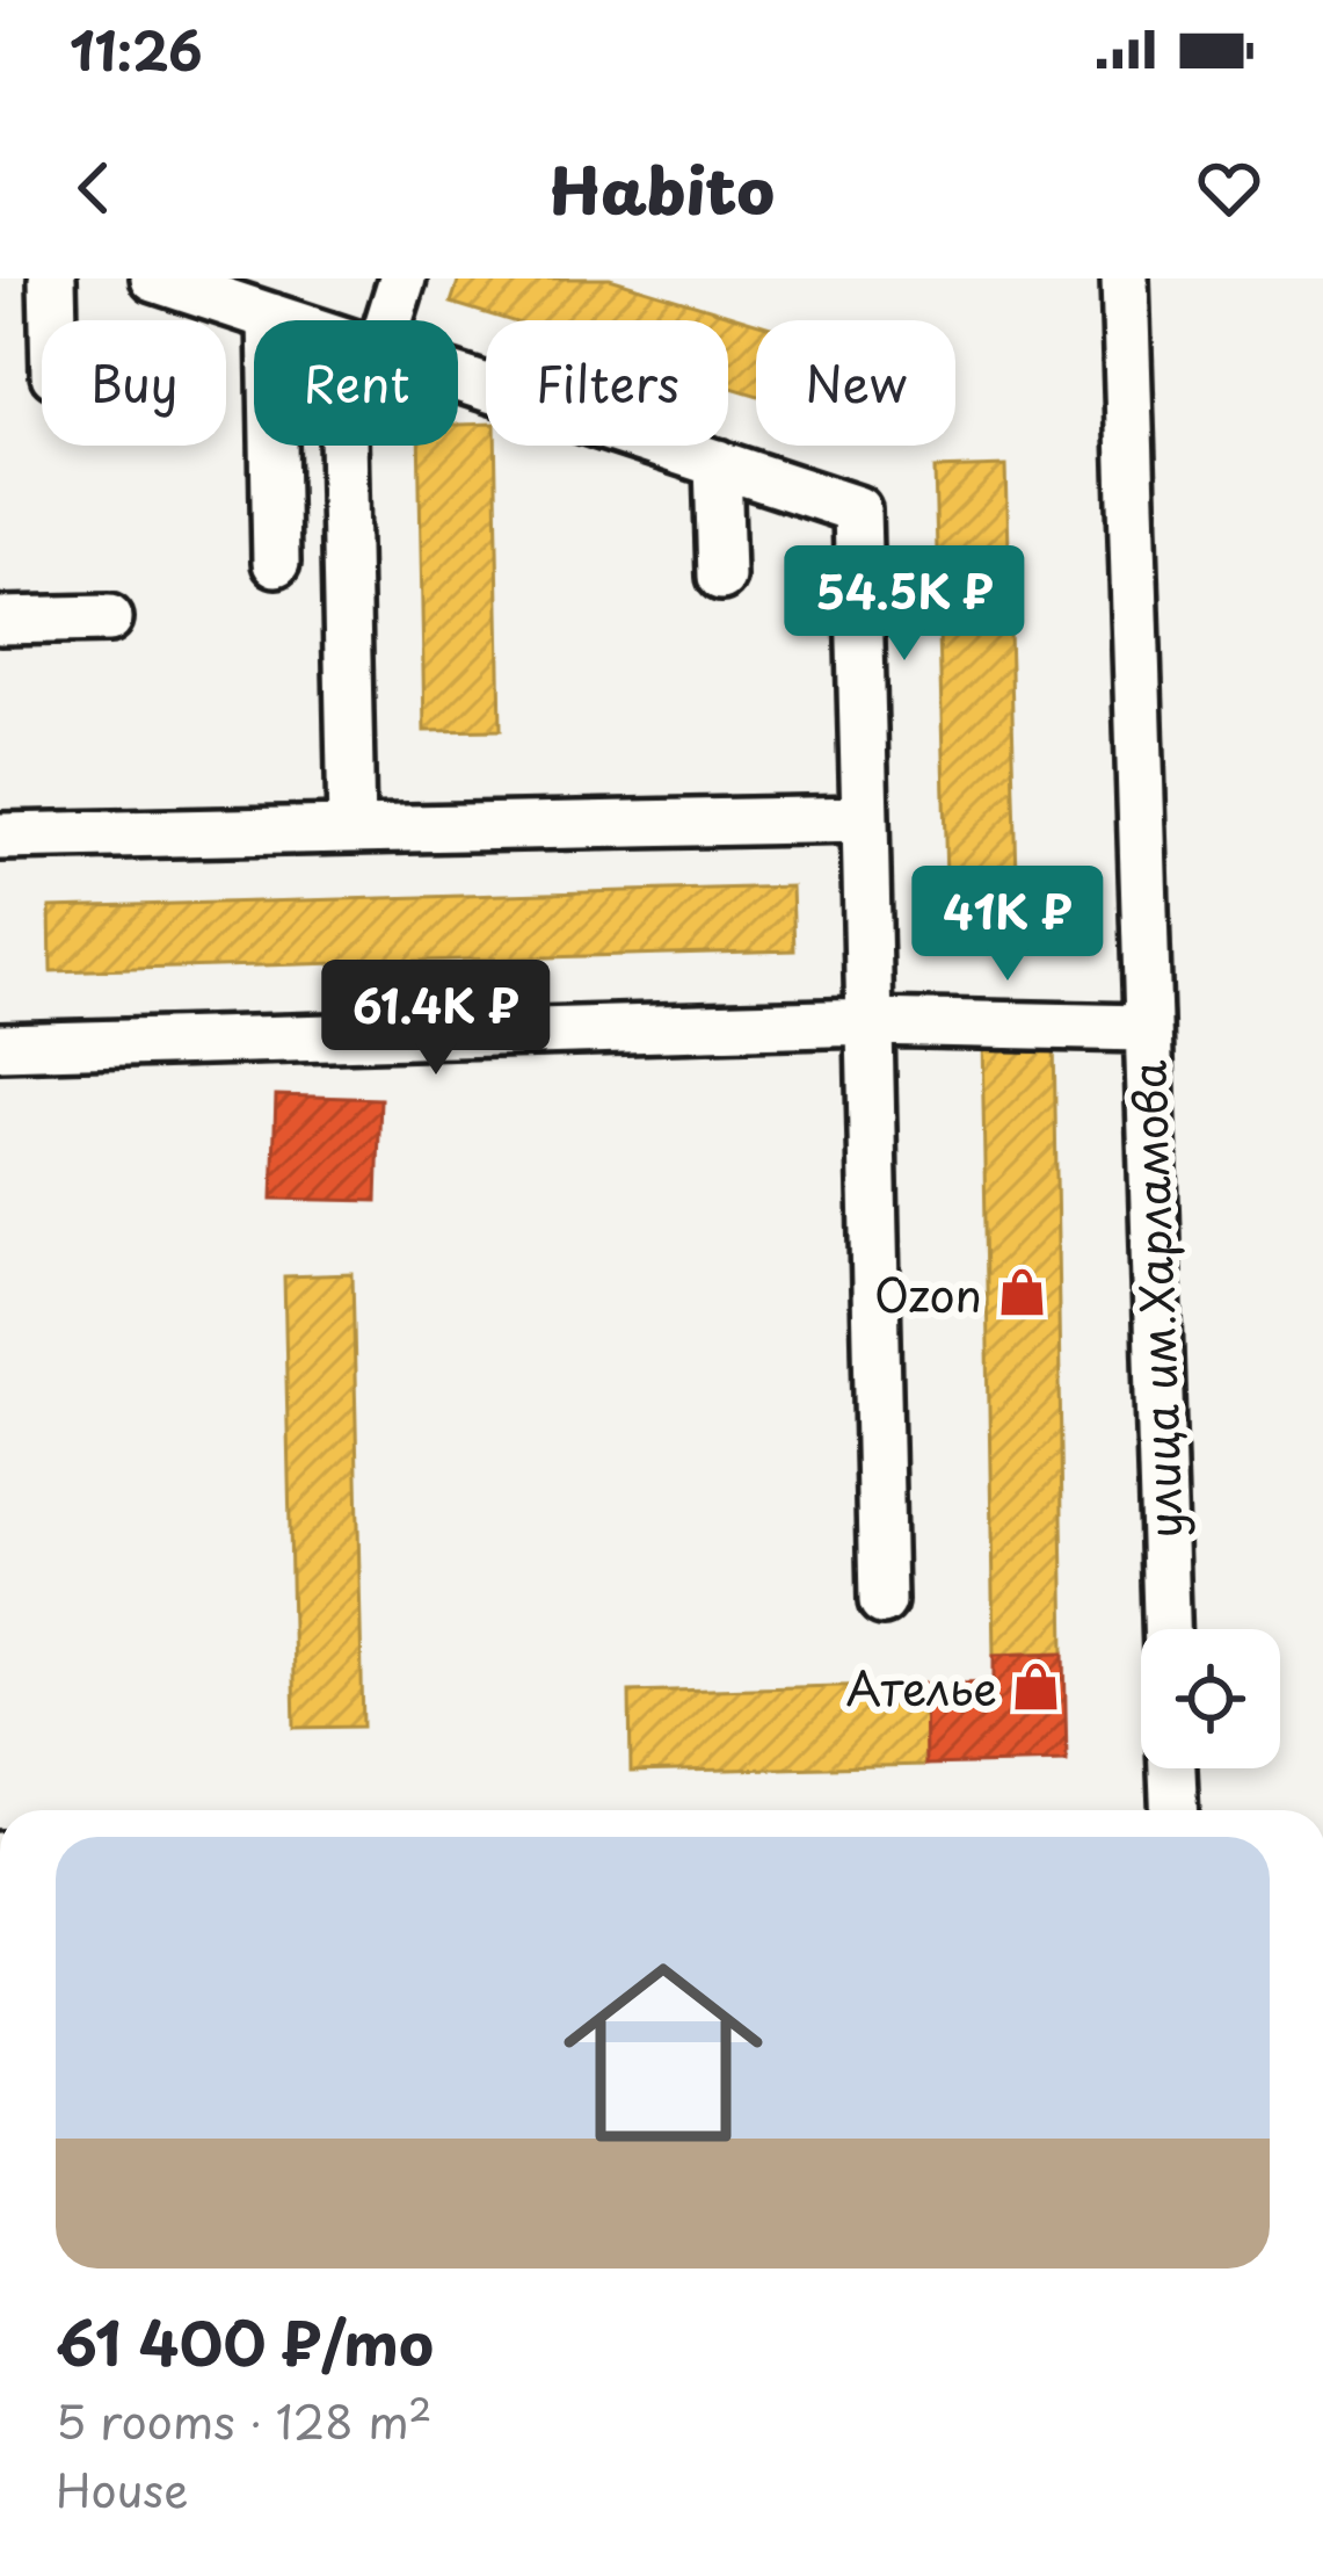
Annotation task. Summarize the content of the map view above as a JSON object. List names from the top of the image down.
{
  "streets": {
    "street": ["улица им.Харламова"]
  },
  "places": {
    "shop": ["Ozon", "Ателье"]
  },
  "page": {
    "status": "11:26",
    "header": "Habito",
    "chip": [
      "Buy",
      "Rent",
      "Filters",
      "New"
    ],
    "price": ["54.5K ₽", "41K ₽", "61.4K ₽"],
    "list": [
      {
        "name": "61 400 ₽/mo",
        "note": "5 rooms · 128 m² · House"
      }
    ]
  }
}
